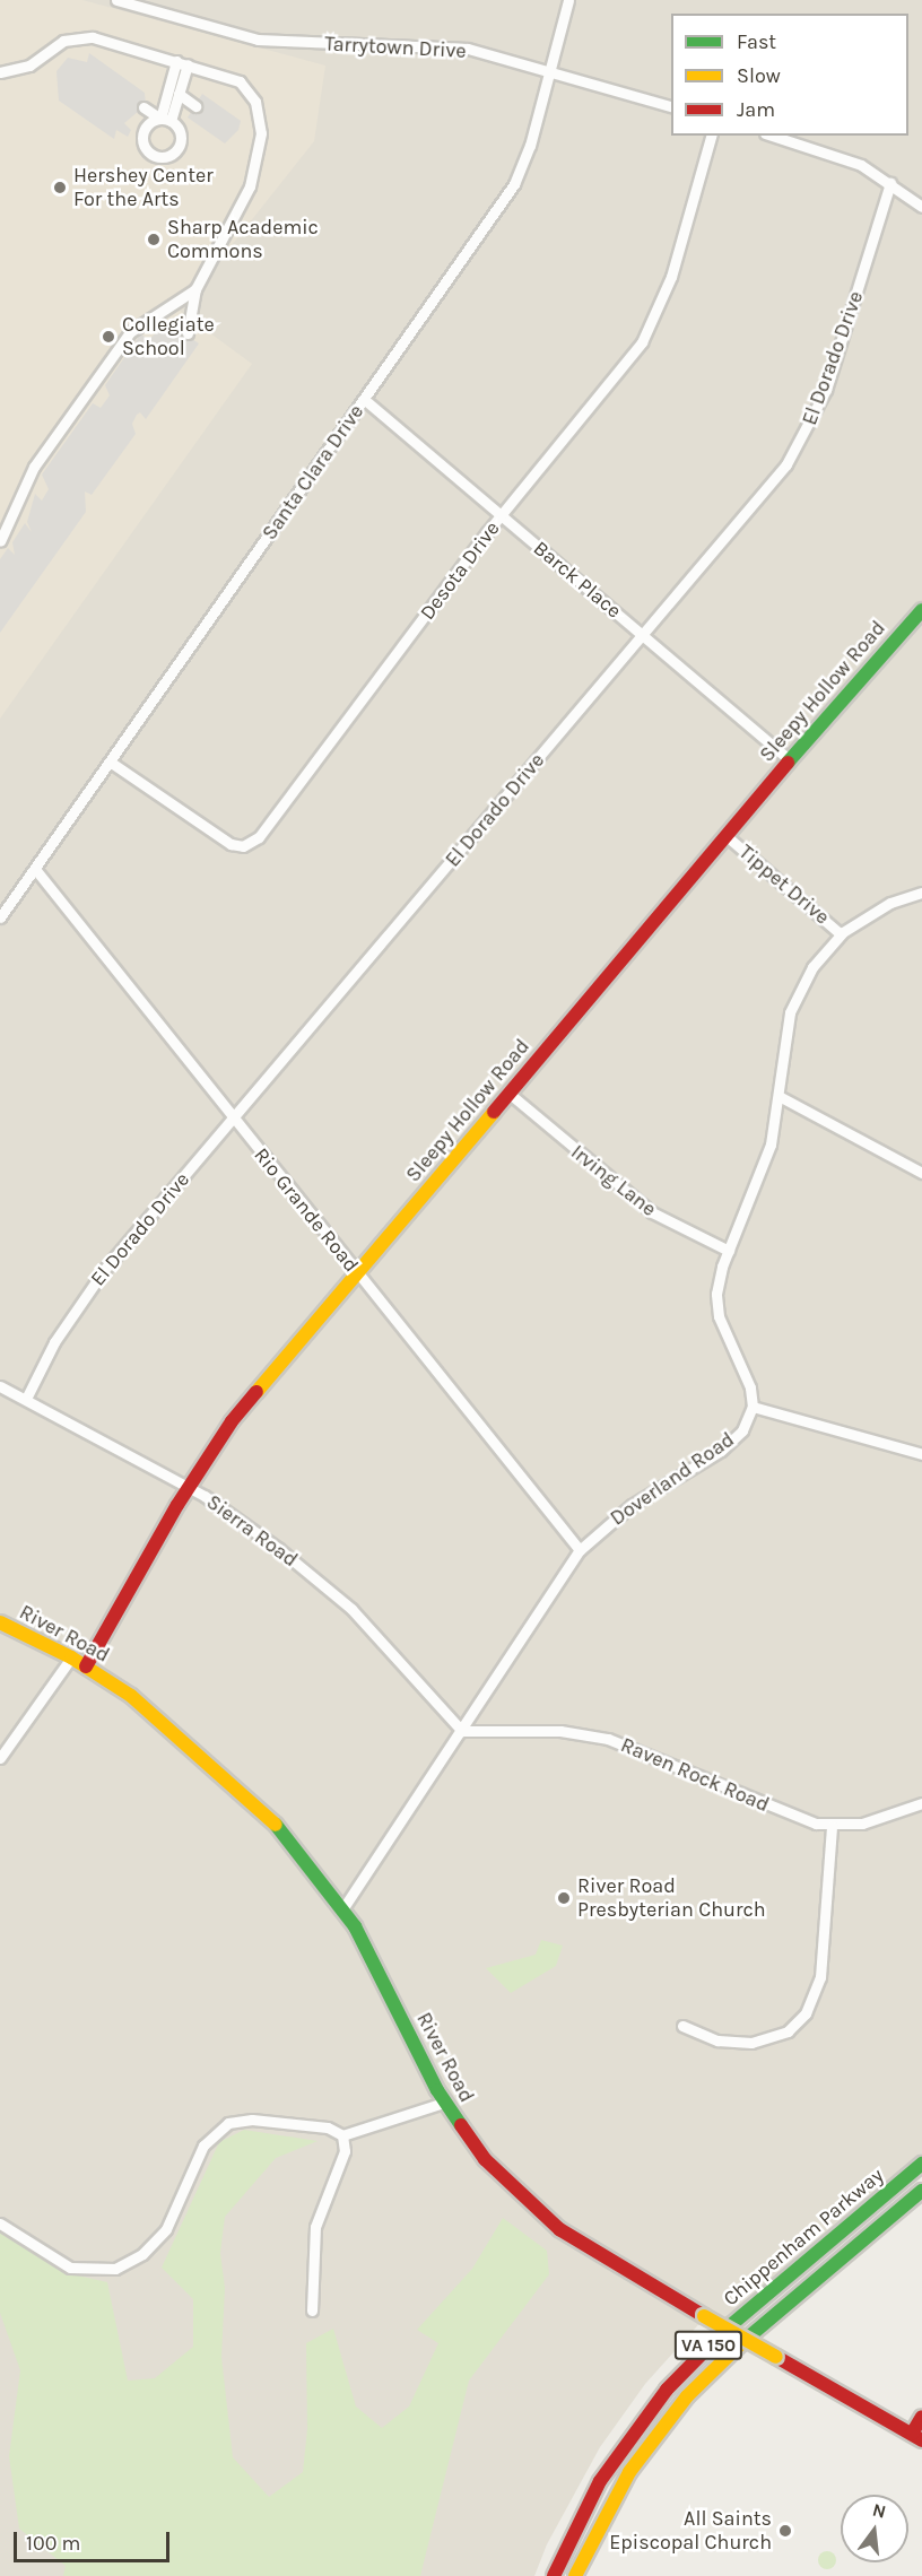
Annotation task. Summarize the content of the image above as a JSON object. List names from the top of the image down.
{
  "streets": {
    "main road": [
      "Sleepy Hollow Road",
      "River Road",
      "Chippenham Parkway",
      "VA 150"
    ],
    "street": [
      "Tarrytown Drive",
      "El Dorado Drive",
      "Santa Clara Drive",
      "Desota Drive",
      "Barck Place",
      "Tippet Drive",
      "Irving Lane",
      "Rio Grande Road",
      "Doverland Road",
      "Sierra Road",
      "Raven Rock Road"
    ]
  },
  "crossings": [
    ["Tarrytown Drive", "Santa Clara Drive"],
    ["El Dorado Drive", "Barck Place"],
    ["El Dorado Drive", "Rio Grande Road"],
    ["El Dorado Drive", "Sierra Road"],
    ["Santa Clara Drive", "Desota Drive"],
    ["Santa Clara Drive", "Barck Place"],
    ["Santa Clara Drive", "Rio Grande Road"],
    ["Desota Drive", "Barck Place"],
    ["Barck Place", "Sleepy Hollow Road"],
    ["Sleepy Hollow Road", "Tippet Drive"],
    ["Sleepy Hollow Road", "Irving Lane"],
    ["Sleepy Hollow Road", "Rio Grande Road"],
    ["Sleepy Hollow Road", "Sierra Road"],
    ["Sleepy Hollow Road", "River Road"],
    ["Rio Grande Road", "Doverland Road"],
    ["Doverland Road", "Sierra Road"],
    ["Doverland Road", "River Road"],
    ["Doverland Road", "Raven Rock Road"],
    ["Sierra Road", "Raven Rock Road"]
  ],
  "places": [
    "Hershey Center For the Arts",
    "Sharp Academic Commons",
    "Collegiate School",
    "River Road Presbyterian Church",
    "All Saints Episcopal Church"
  ],
  "legend": ["Fast", "Slow", "Jam"],
  "scale_bar": "100 m",
  "north": "top"
}
